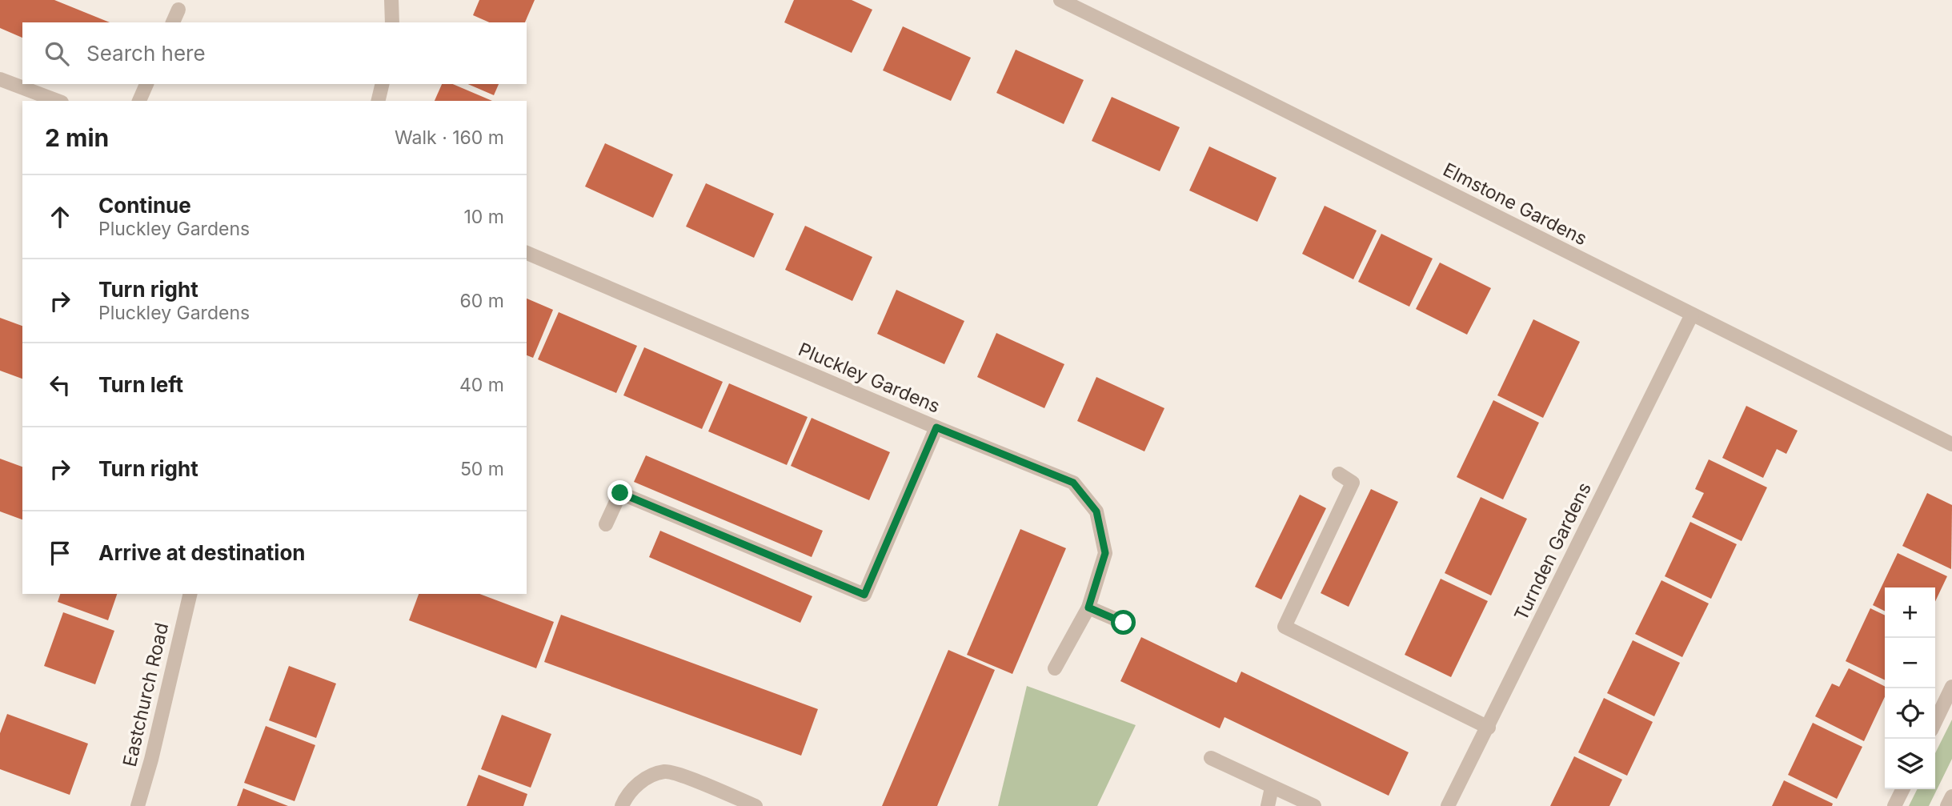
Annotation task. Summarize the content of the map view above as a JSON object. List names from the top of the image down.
{
  "streets": {
    "street": [
      "Elmstone Gardens",
      "Pluckley Gardens",
      "Turnden Gardens",
      "Eastchurch Road"
    ]
  },
  "crossings": [
    ["Elmstone Gardens", "Turnden Gardens"]
  ],
  "page": {
    "search": "Search here",
    "heading": ["2 min", "Walk · 160 m"],
    "list": [
      ["Continue", "Pluckley Gardens", "10 m"],
      ["Turn right", "Pluckley Gardens", "60 m"],
      ["Turn left", "40 m"],
      ["Turn right", "50 m"],
      "Arrive at destination"
    ],
    "map_buttons": ["+", "−"]
  }
}
